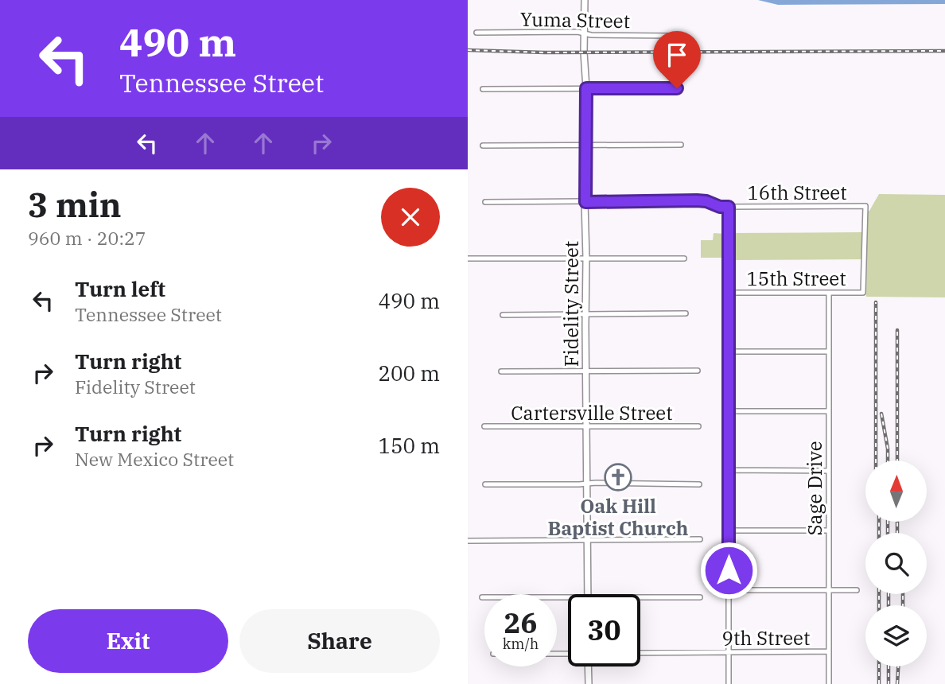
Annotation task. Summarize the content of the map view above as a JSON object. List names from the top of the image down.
{
  "streets": {
    "main road": ["Fidelity Street"],
    "street": [
      "Yuma Street",
      "16th Street",
      "15th Street",
      "Cartersville Street",
      "Sage Drive",
      "9th Street"
    ]
  },
  "crossings": [
    ["Yuma Street", "Fidelity Street"],
    ["16th Street", "15th Street"],
    ["16th Street", "Fidelity Street"],
    ["15th Street", "Sage Drive"],
    ["Fidelity Street", "Cartersville Street"],
    ["Sage Drive", "9th Street"]
  ],
  "places": {
    "church": ["Oak Hill Baptist Church"]
  },
  "north": "top",
  "page": {
    "turn": ["490 m", "Tennessee Street"],
    "heading": ["3 min", "960 m · 20:27"],
    "list": [
      {
        "name": "Turn left",
        "note": "Tennessee Street",
        "value": "490 m"
      },
      {
        "name": "Turn right",
        "note": "Fidelity Street",
        "value": "200 m"
      },
      {
        "name": "Turn right",
        "note": "New Mexico Street",
        "value": "150 m"
      }
    ],
    "speed": "26 km/h",
    "limit": "30",
    "buttons": ["Exit", "Share"]
  }
}
